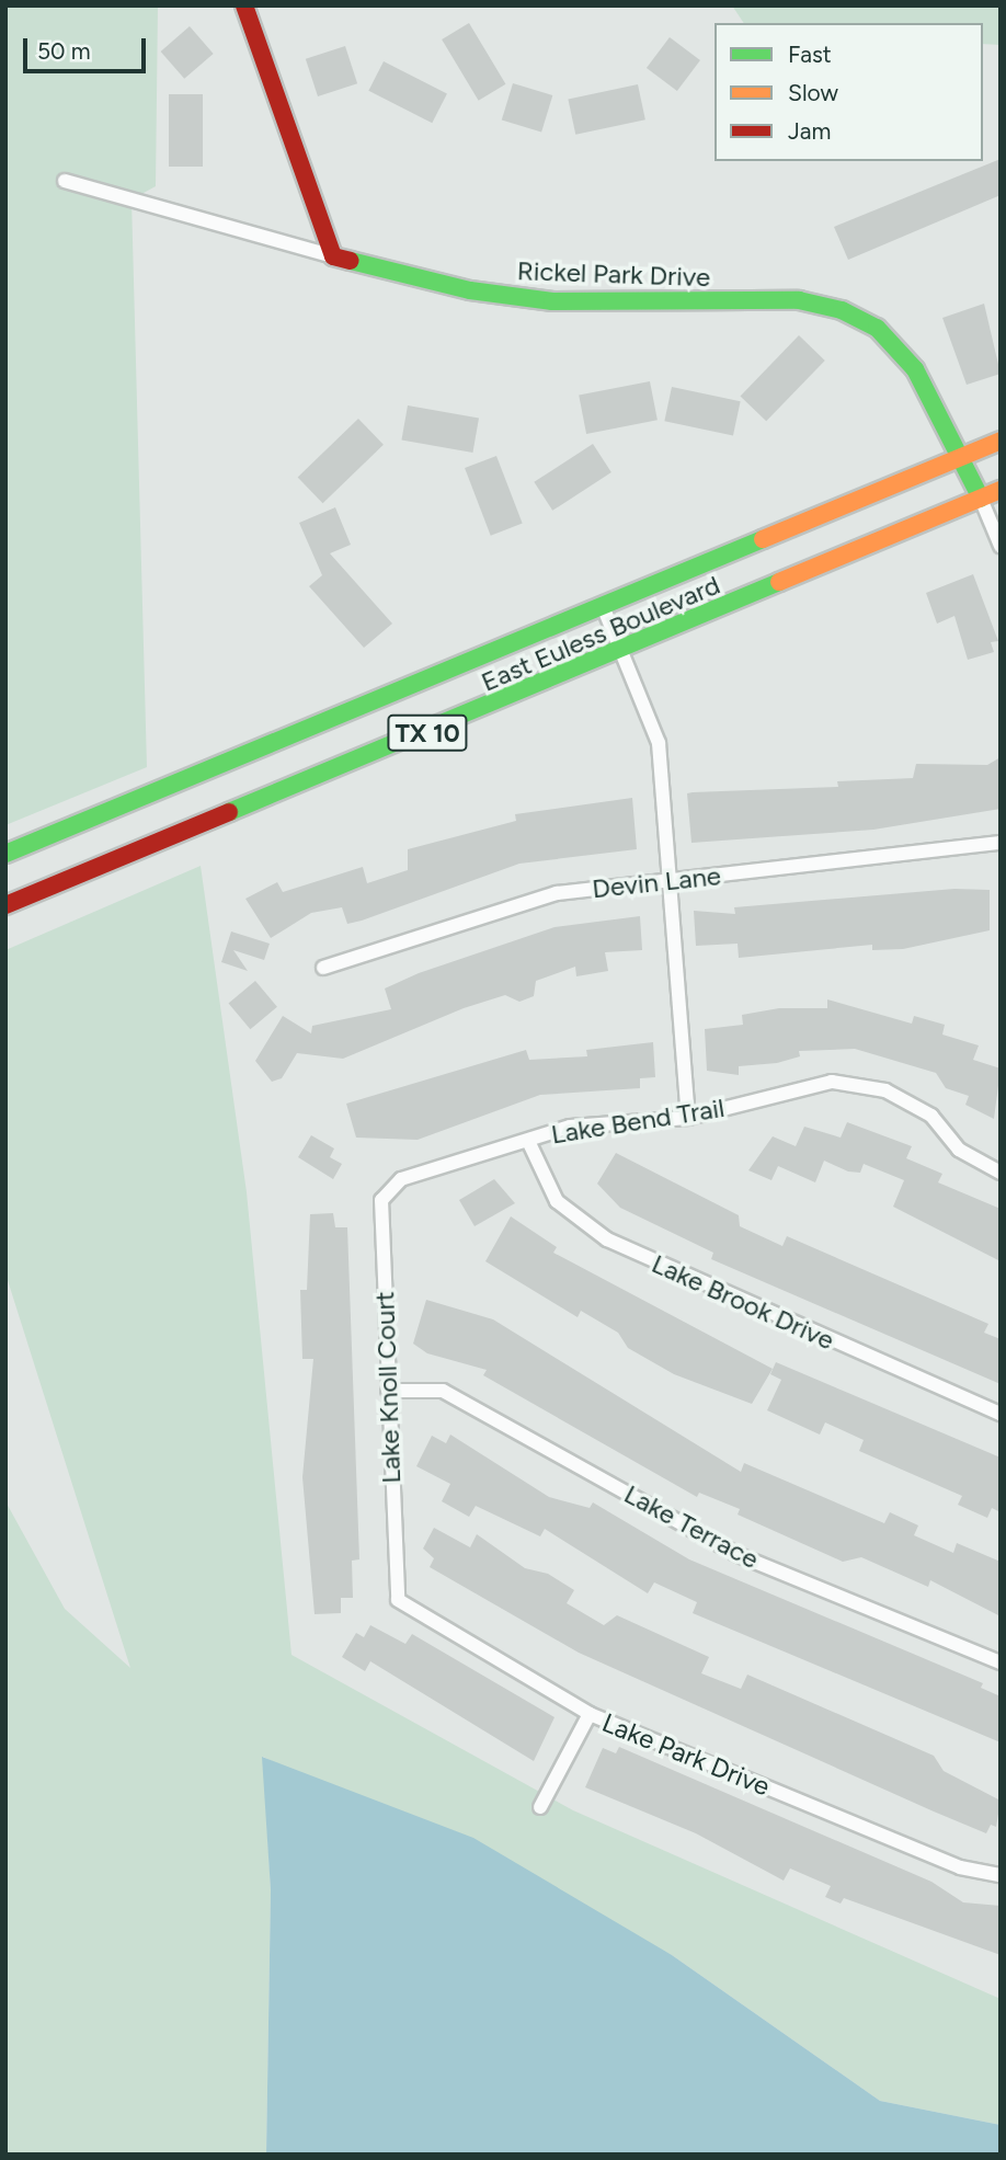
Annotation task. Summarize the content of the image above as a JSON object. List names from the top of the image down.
{
  "streets": {
    "main road": ["Rickel Park Drive", "East Euless Boulevard", "TX 10"],
    "street": [
      "Devin Lane",
      "Lake Bend Trail",
      "Lake Brook Drive",
      "Lake Knoll Court",
      "Lake Terrace",
      "Lake Park Drive"
    ]
  },
  "crossings": [
    ["Rickel Park Drive", "East Euless Boulevard"],
    ["Lake Bend Trail", "Lake Brook Drive"],
    ["Lake Bend Trail", "Lake Knoll Court"],
    ["Lake Knoll Court", "Lake Terrace"],
    ["Lake Knoll Court", "Lake Park Drive"]
  ],
  "legend": ["Fast", "Slow", "Jam"],
  "scale_bar": "50 m"
}
